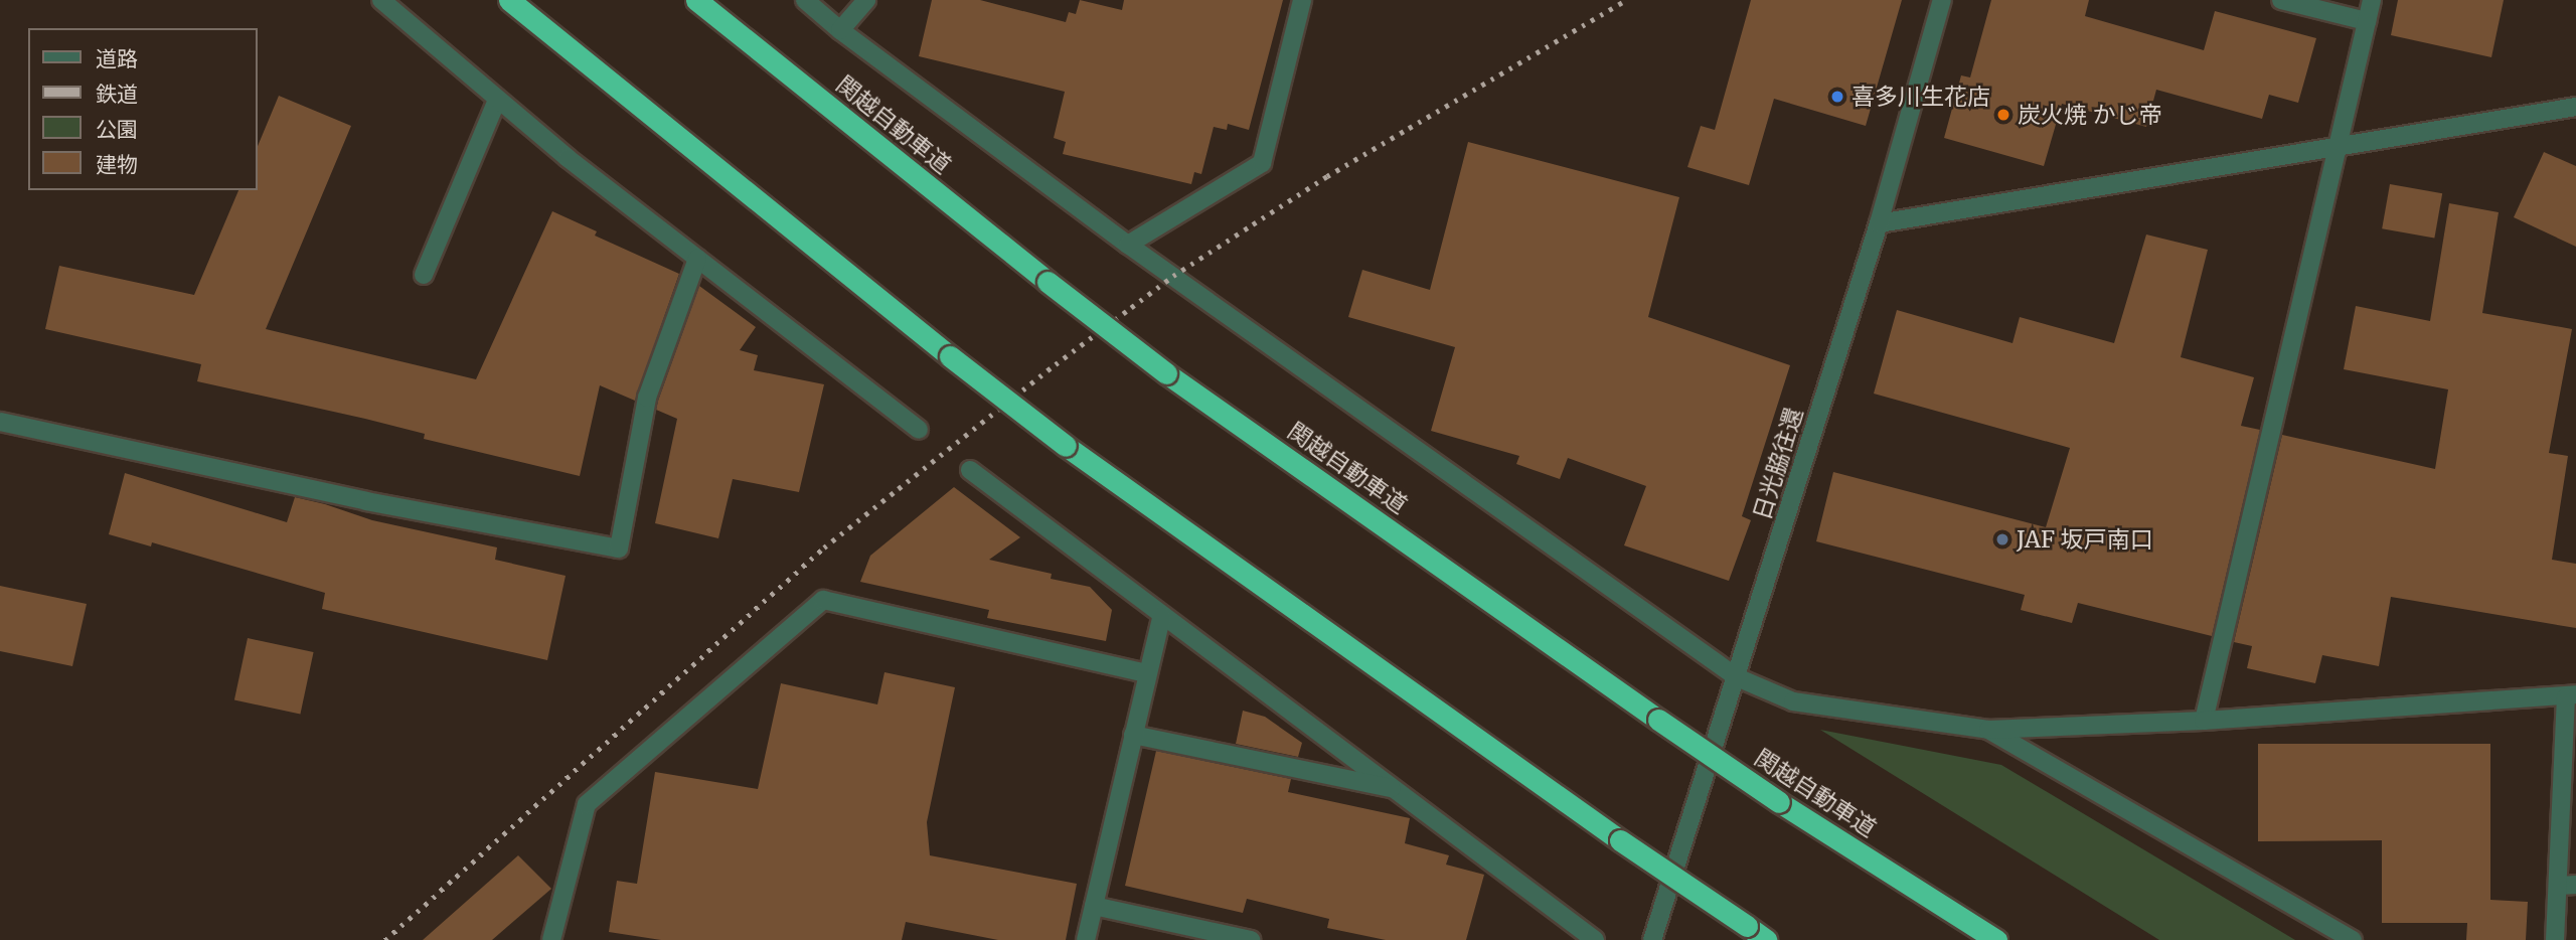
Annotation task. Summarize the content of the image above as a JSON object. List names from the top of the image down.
{
  "streets": {
    "highway": ["関越自動車道"],
    "street": ["日光脇往還"]
  },
  "places": ["喜多川生花店", "炭火焼 かじ帝", "JAF 坂戸南口"],
  "legend": [
    "道路",
    "鉄道",
    "公園",
    "建物"
  ]
}
